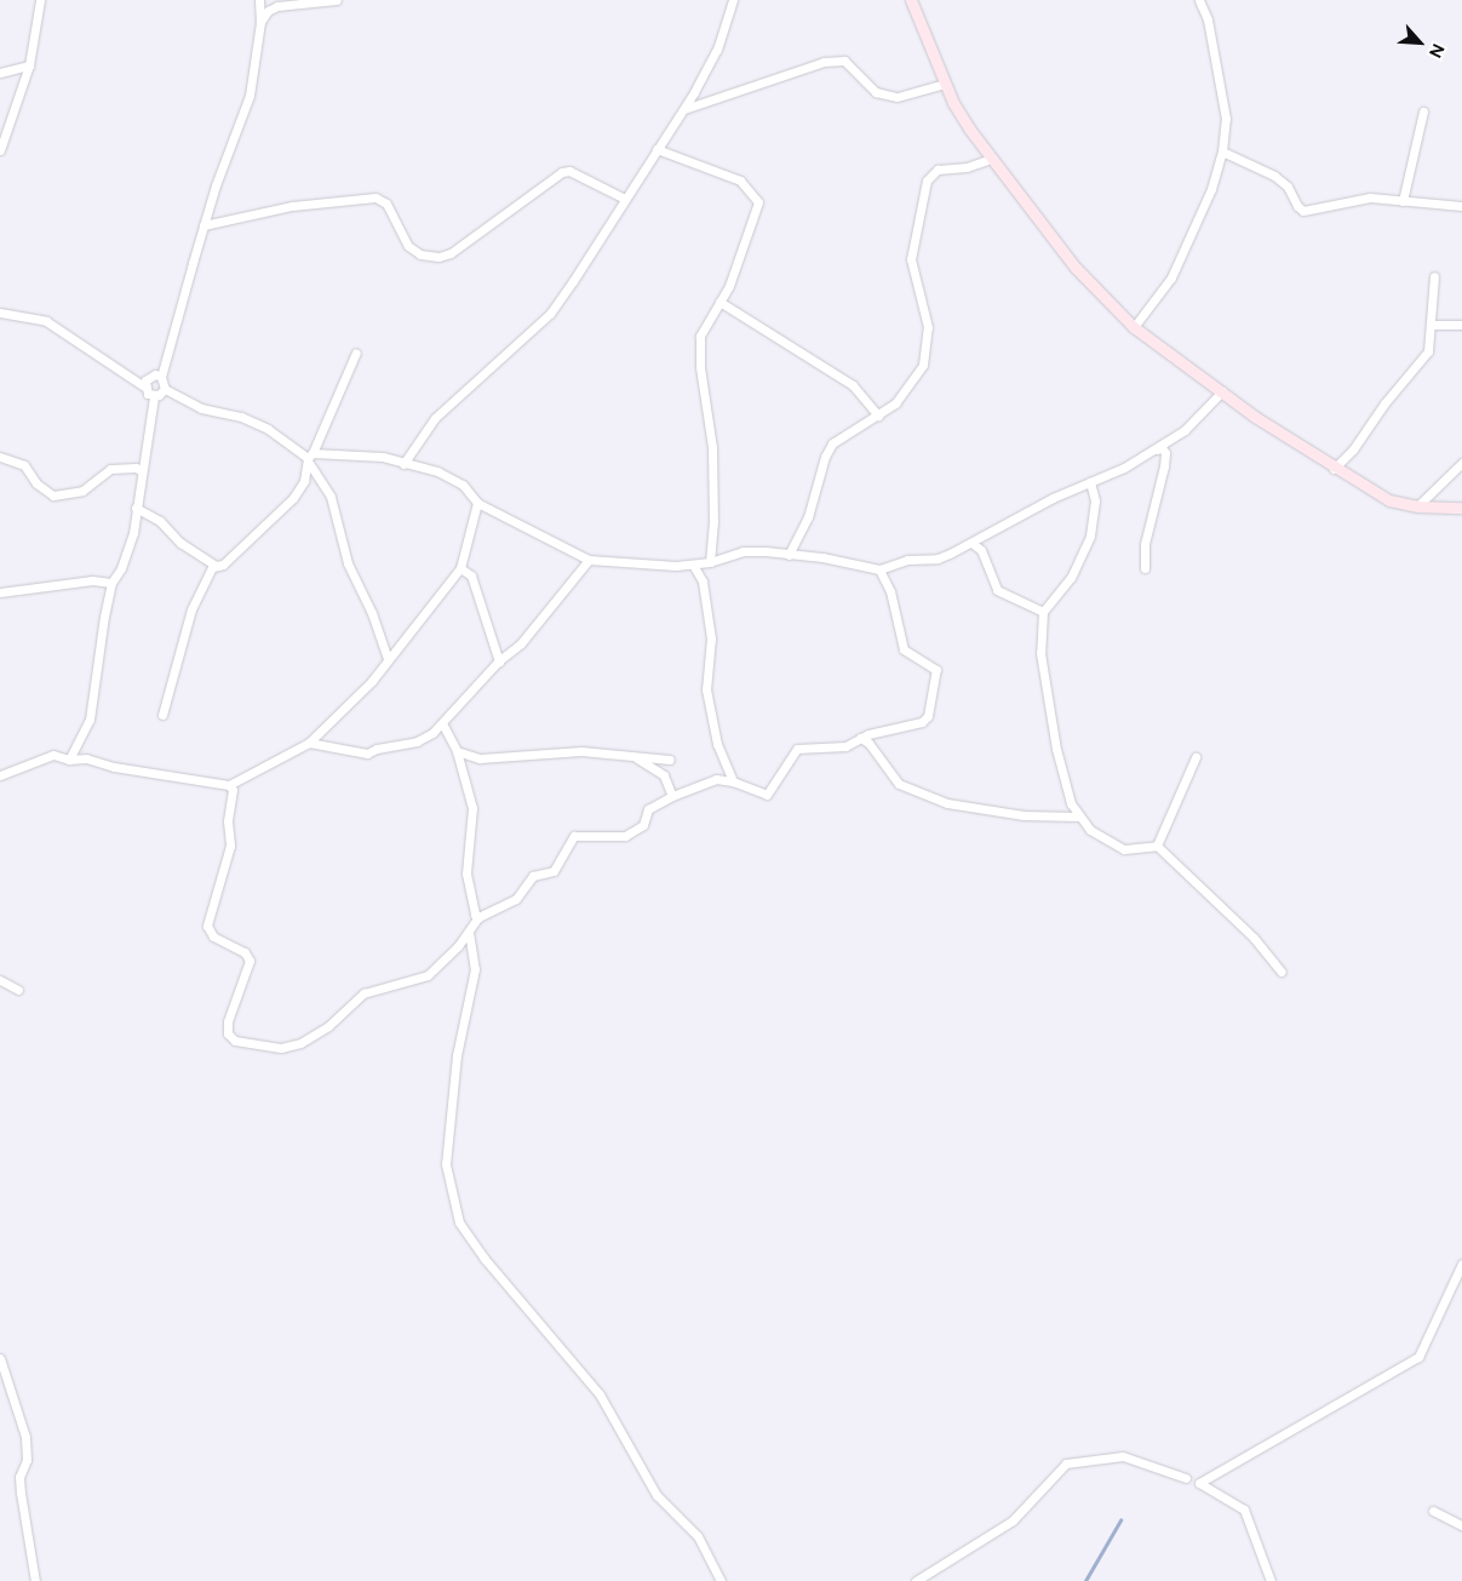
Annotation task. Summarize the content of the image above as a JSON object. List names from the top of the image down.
{
  "north": "bottom right"
}
